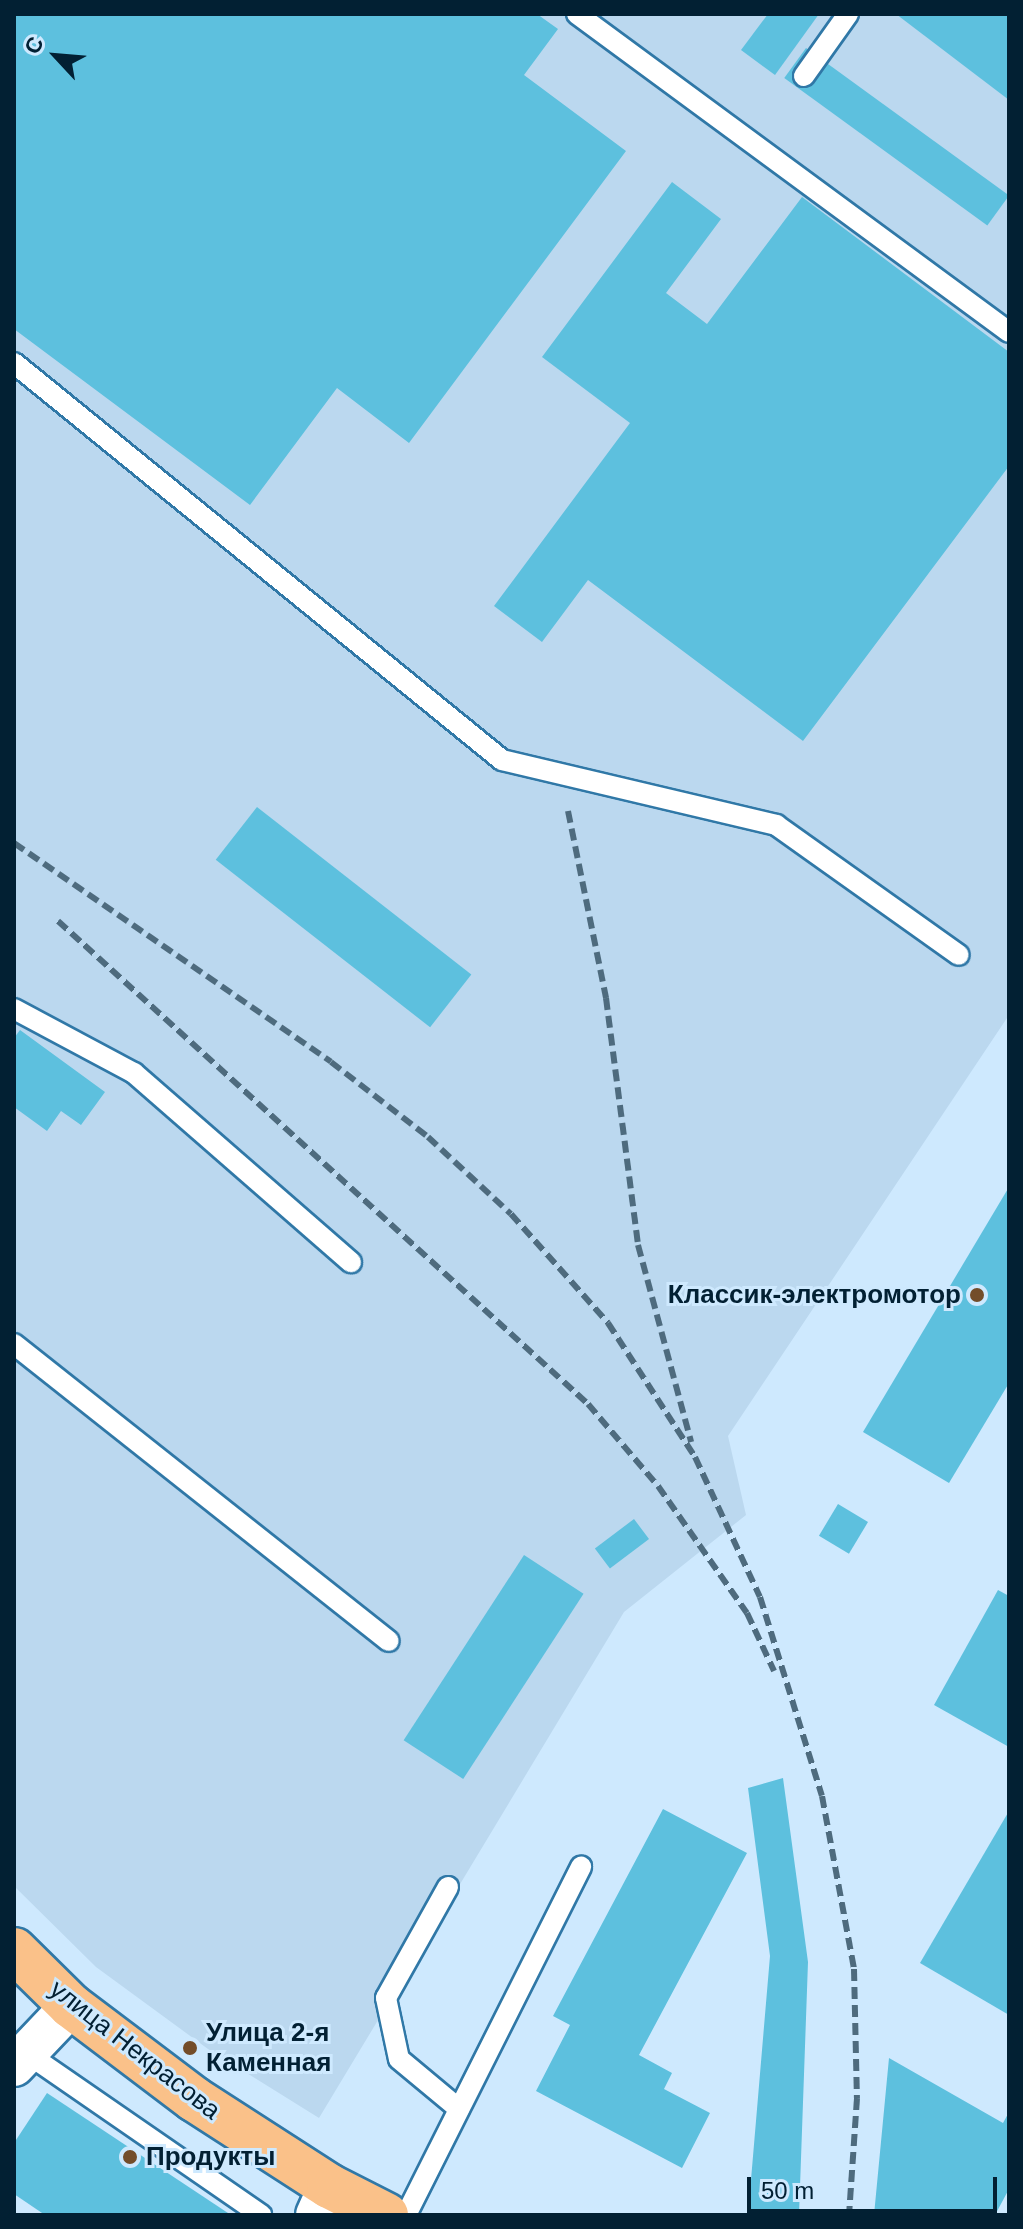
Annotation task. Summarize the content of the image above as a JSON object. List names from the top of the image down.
{
  "streets": {
    "main road": ["улица Некрасова"]
  },
  "places": ["Классик-электромотор", "Улица 2-я Каменная", "Продукты"],
  "scale_bar": "50 m",
  "north": "top left"
}
